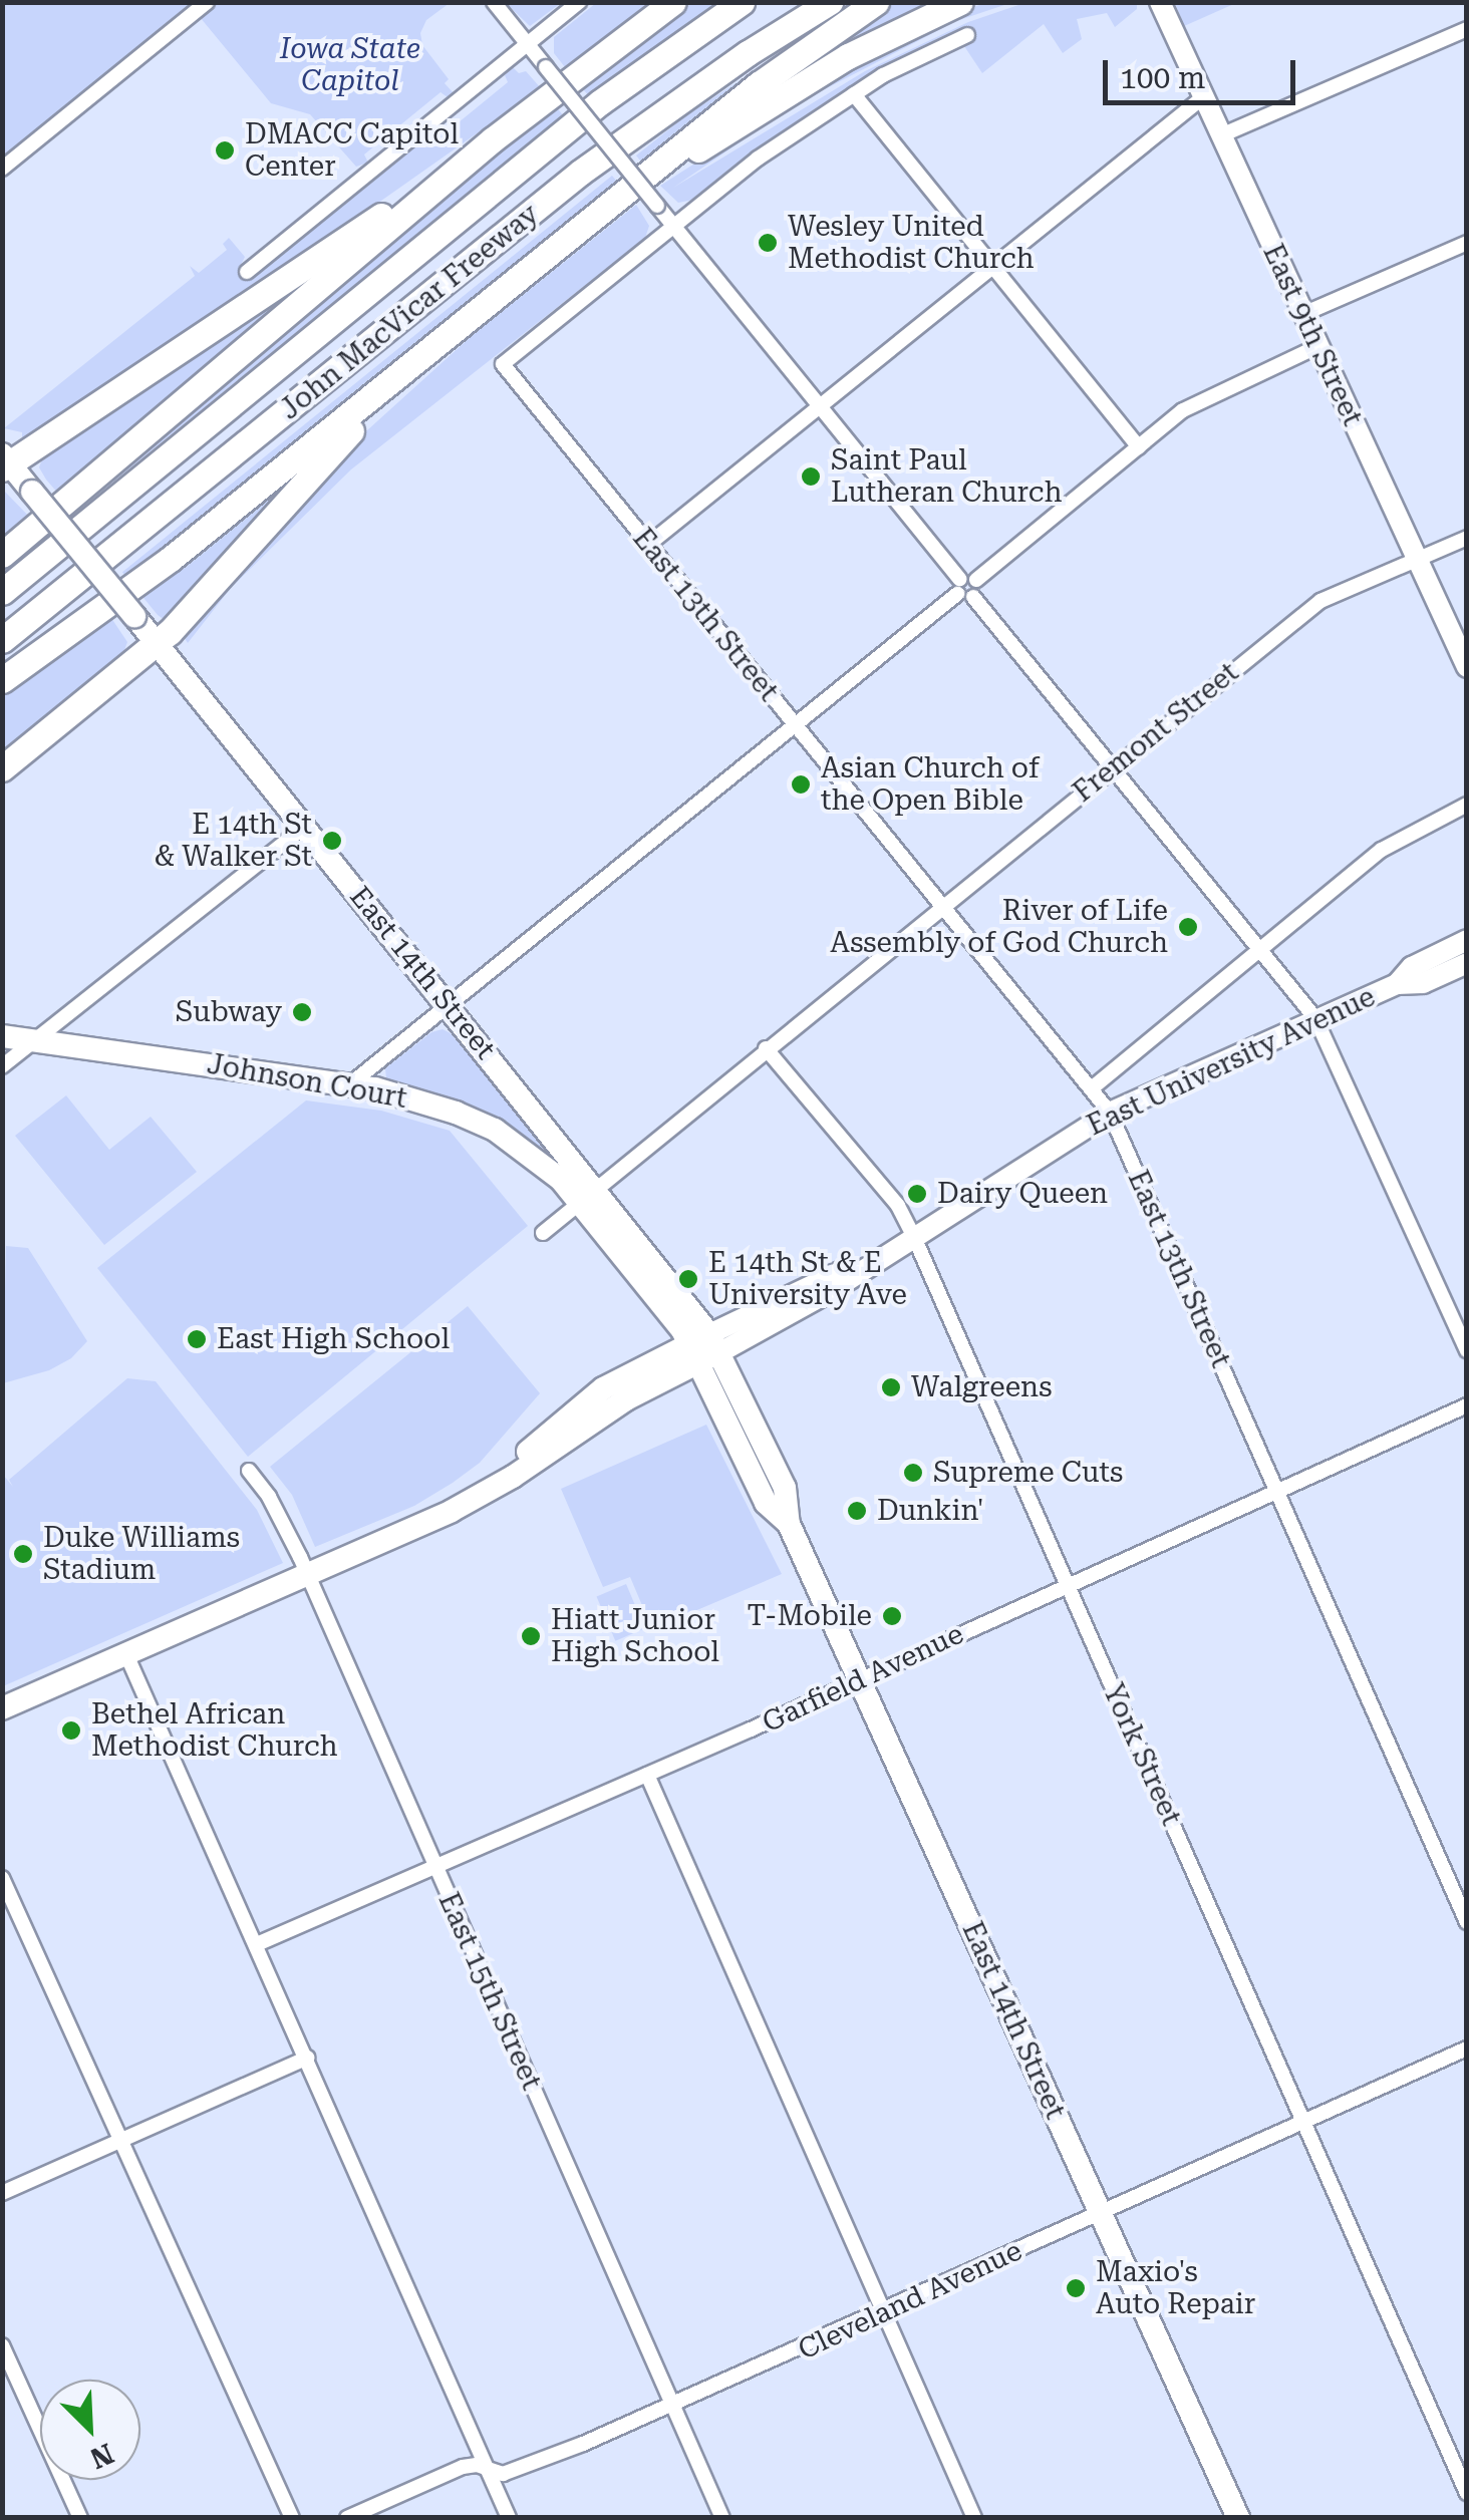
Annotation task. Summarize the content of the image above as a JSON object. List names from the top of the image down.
{
  "streets": {
    "highway": ["John MacVicar Freeway"],
    "main road": [
      "East 9th Street",
      "East 14th Street",
      "East University Avenue",
      "Johnson Court"
    ],
    "street": [
      "East 13th Street",
      "Fremont Street",
      "Garfield Avenue",
      "York Street",
      "East 15th Street",
      "Cleveland Avenue"
    ]
  },
  "crossings": [
    ["East 9th Street", "Fremont Street"],
    ["East 13th Street", "Fremont Street"],
    ["East 13th Street", "East University Avenue"],
    ["East 13th Street", "Garfield Avenue"],
    ["Fremont Street", "East 14th Street"],
    ["Fremont Street", "Johnson Court"],
    ["Fremont Street", "York Street"],
    ["East 14th Street", "East University Avenue"],
    ["East 14th Street", "Johnson Court"],
    ["East 14th Street", "Garfield Avenue"],
    ["East 14th Street", "Cleveland Avenue"],
    ["East University Avenue", "York Street"],
    ["East University Avenue", "East 15th Street"],
    ["Garfield Avenue", "York Street"],
    ["Garfield Avenue", "East 15th Street"],
    ["York Street", "Cleveland Avenue"],
    ["East 15th Street", "Cleveland Avenue"]
  ],
  "parks": ["Iowa State Capitol"],
  "places": [
    "DMACC Capitol Center",
    "Wesley United Methodist Church",
    "Saint Paul Lutheran Church",
    "Asian Church of the Open Bible",
    "E 14th St & Walker St",
    "River of Life Assembly of God Church",
    "Subway",
    "Dairy Queen",
    "E 14th St & E University Ave",
    "East High School",
    "Walgreens",
    "Supreme Cuts",
    "Dunkin'",
    "Duke Williams Stadium",
    "T-Mobile",
    "Hiatt Junior High School",
    "Bethel African Methodist Church",
    "Maxio's Auto Repair"
  ],
  "scale_bar": "100 m",
  "north": "bottom right"
}
